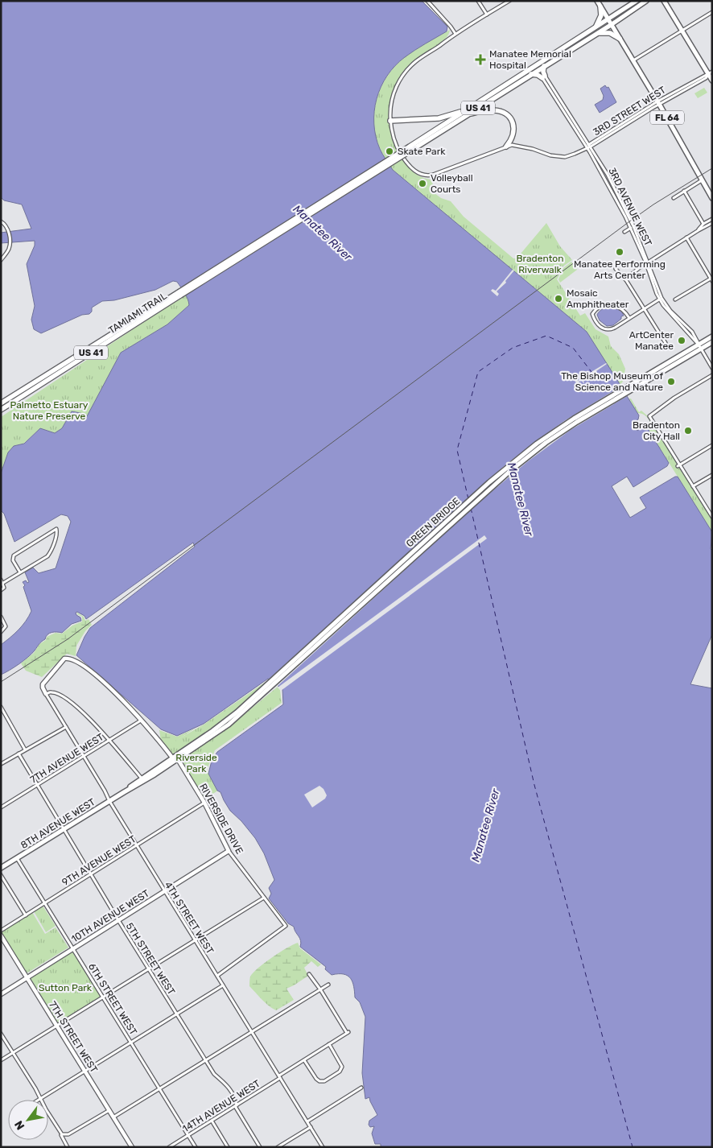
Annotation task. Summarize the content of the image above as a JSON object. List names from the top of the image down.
{
  "streets": {
    "highway": ["US 41", "TAMIAMI TRAIL"],
    "main road": ["FL 64", "GREEN BRIDGE", "8TH AVENUE WEST"],
    "street": [
      "3RD STREET WEST",
      "3RD AVENUE WEST",
      "7TH AVENUE WEST",
      "RIVERSIDE DRIVE",
      "9TH AVENUE WEST",
      "10TH AVENUE WEST",
      "4TH STREET WEST",
      "5TH STREET WEST",
      "6TH STREET WEST",
      "7TH STREET WEST",
      "14TH AVENUE WEST"
    ]
  },
  "crossings": [
    ["US 41", "FL 64"],
    ["US 41", "TAMIAMI TRAIL"],
    ["3RD STREET WEST", "FL 64"],
    ["3RD STREET WEST", "3RD AVENUE WEST"],
    ["3RD AVENUE WEST", "GREEN BRIDGE"],
    ["GREEN BRIDGE", "8TH AVENUE WEST"],
    ["7TH AVENUE WEST", "4TH STREET WEST"],
    ["7TH AVENUE WEST", "5TH STREET WEST"],
    ["RIVERSIDE DRIVE", "8TH AVENUE WEST"],
    ["RIVERSIDE DRIVE", "9TH AVENUE WEST"],
    ["RIVERSIDE DRIVE", "10TH AVENUE WEST"],
    ["RIVERSIDE DRIVE", "4TH STREET WEST"],
    ["8TH AVENUE WEST", "4TH STREET WEST"],
    ["8TH AVENUE WEST", "5TH STREET WEST"],
    ["8TH AVENUE WEST", "6TH STREET WEST"],
    ["9TH AVENUE WEST", "4TH STREET WEST"],
    ["9TH AVENUE WEST", "5TH STREET WEST"],
    ["9TH AVENUE WEST", "6TH STREET WEST"],
    ["10TH AVENUE WEST", "4TH STREET WEST"],
    ["10TH AVENUE WEST", "5TH STREET WEST"],
    ["10TH AVENUE WEST", "6TH STREET WEST"],
    ["10TH AVENUE WEST", "7TH STREET WEST"],
    ["4TH STREET WEST", "14TH AVENUE WEST"],
    ["5TH STREET WEST", "14TH AVENUE WEST"],
    ["6TH STREET WEST", "14TH AVENUE WEST"]
  ],
  "water": ["Manatee River"],
  "parks": [
    "Bradenton Riverwalk",
    "Palmetto Estuary Nature Preserve",
    "Riverside Park",
    "Sutton Park"
  ],
  "places": {
    "health": ["Manatee Memorial Hospital"],
    "other": [
      "Skate Park",
      "Volleyball Courts",
      "Manatee Performing Arts Center",
      "Mosaic Amphitheater",
      "ArtCenter Manatee",
      "The Bishop Museum of Science and Nature",
      "Bradenton City Hall"
    ]
  },
  "north": "bottom left"
}
